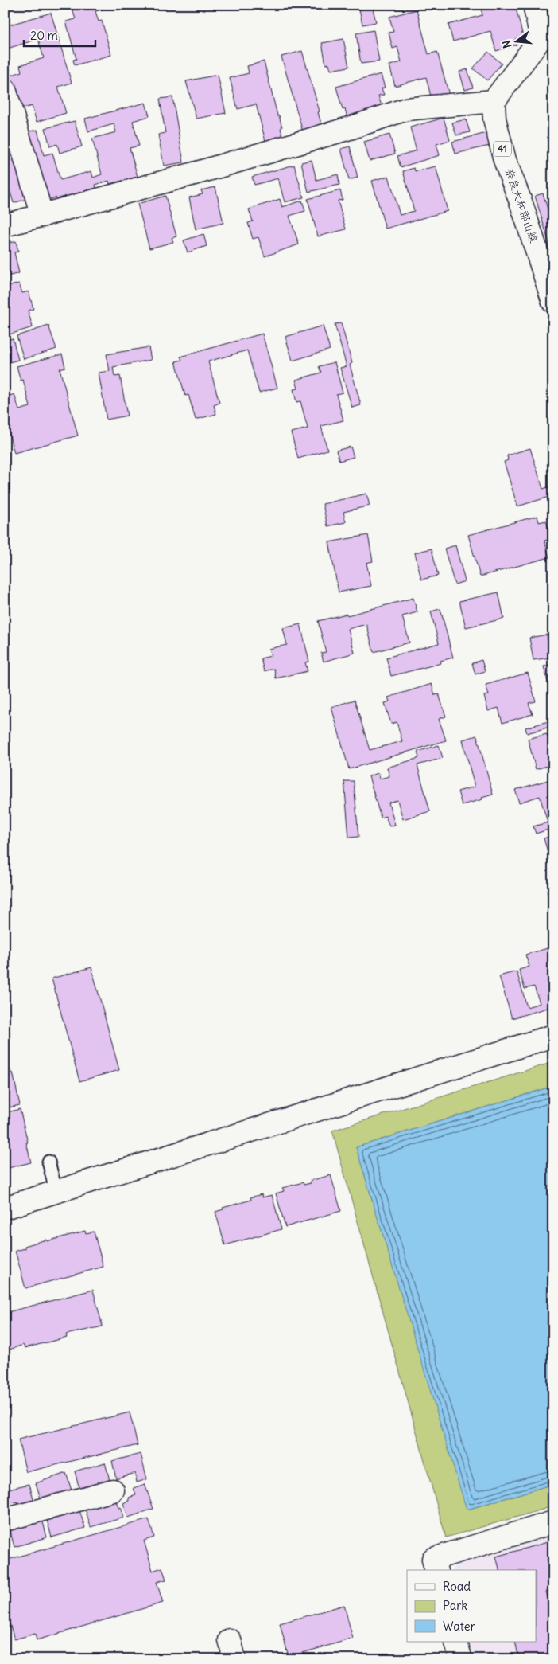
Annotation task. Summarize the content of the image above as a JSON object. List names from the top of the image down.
{
  "streets": {
    "street": ["41", "奈良大和郡山線"]
  },
  "legend": ["Road", "Park", "Water"],
  "scale_bar": "20 m",
  "north": "left"
}
